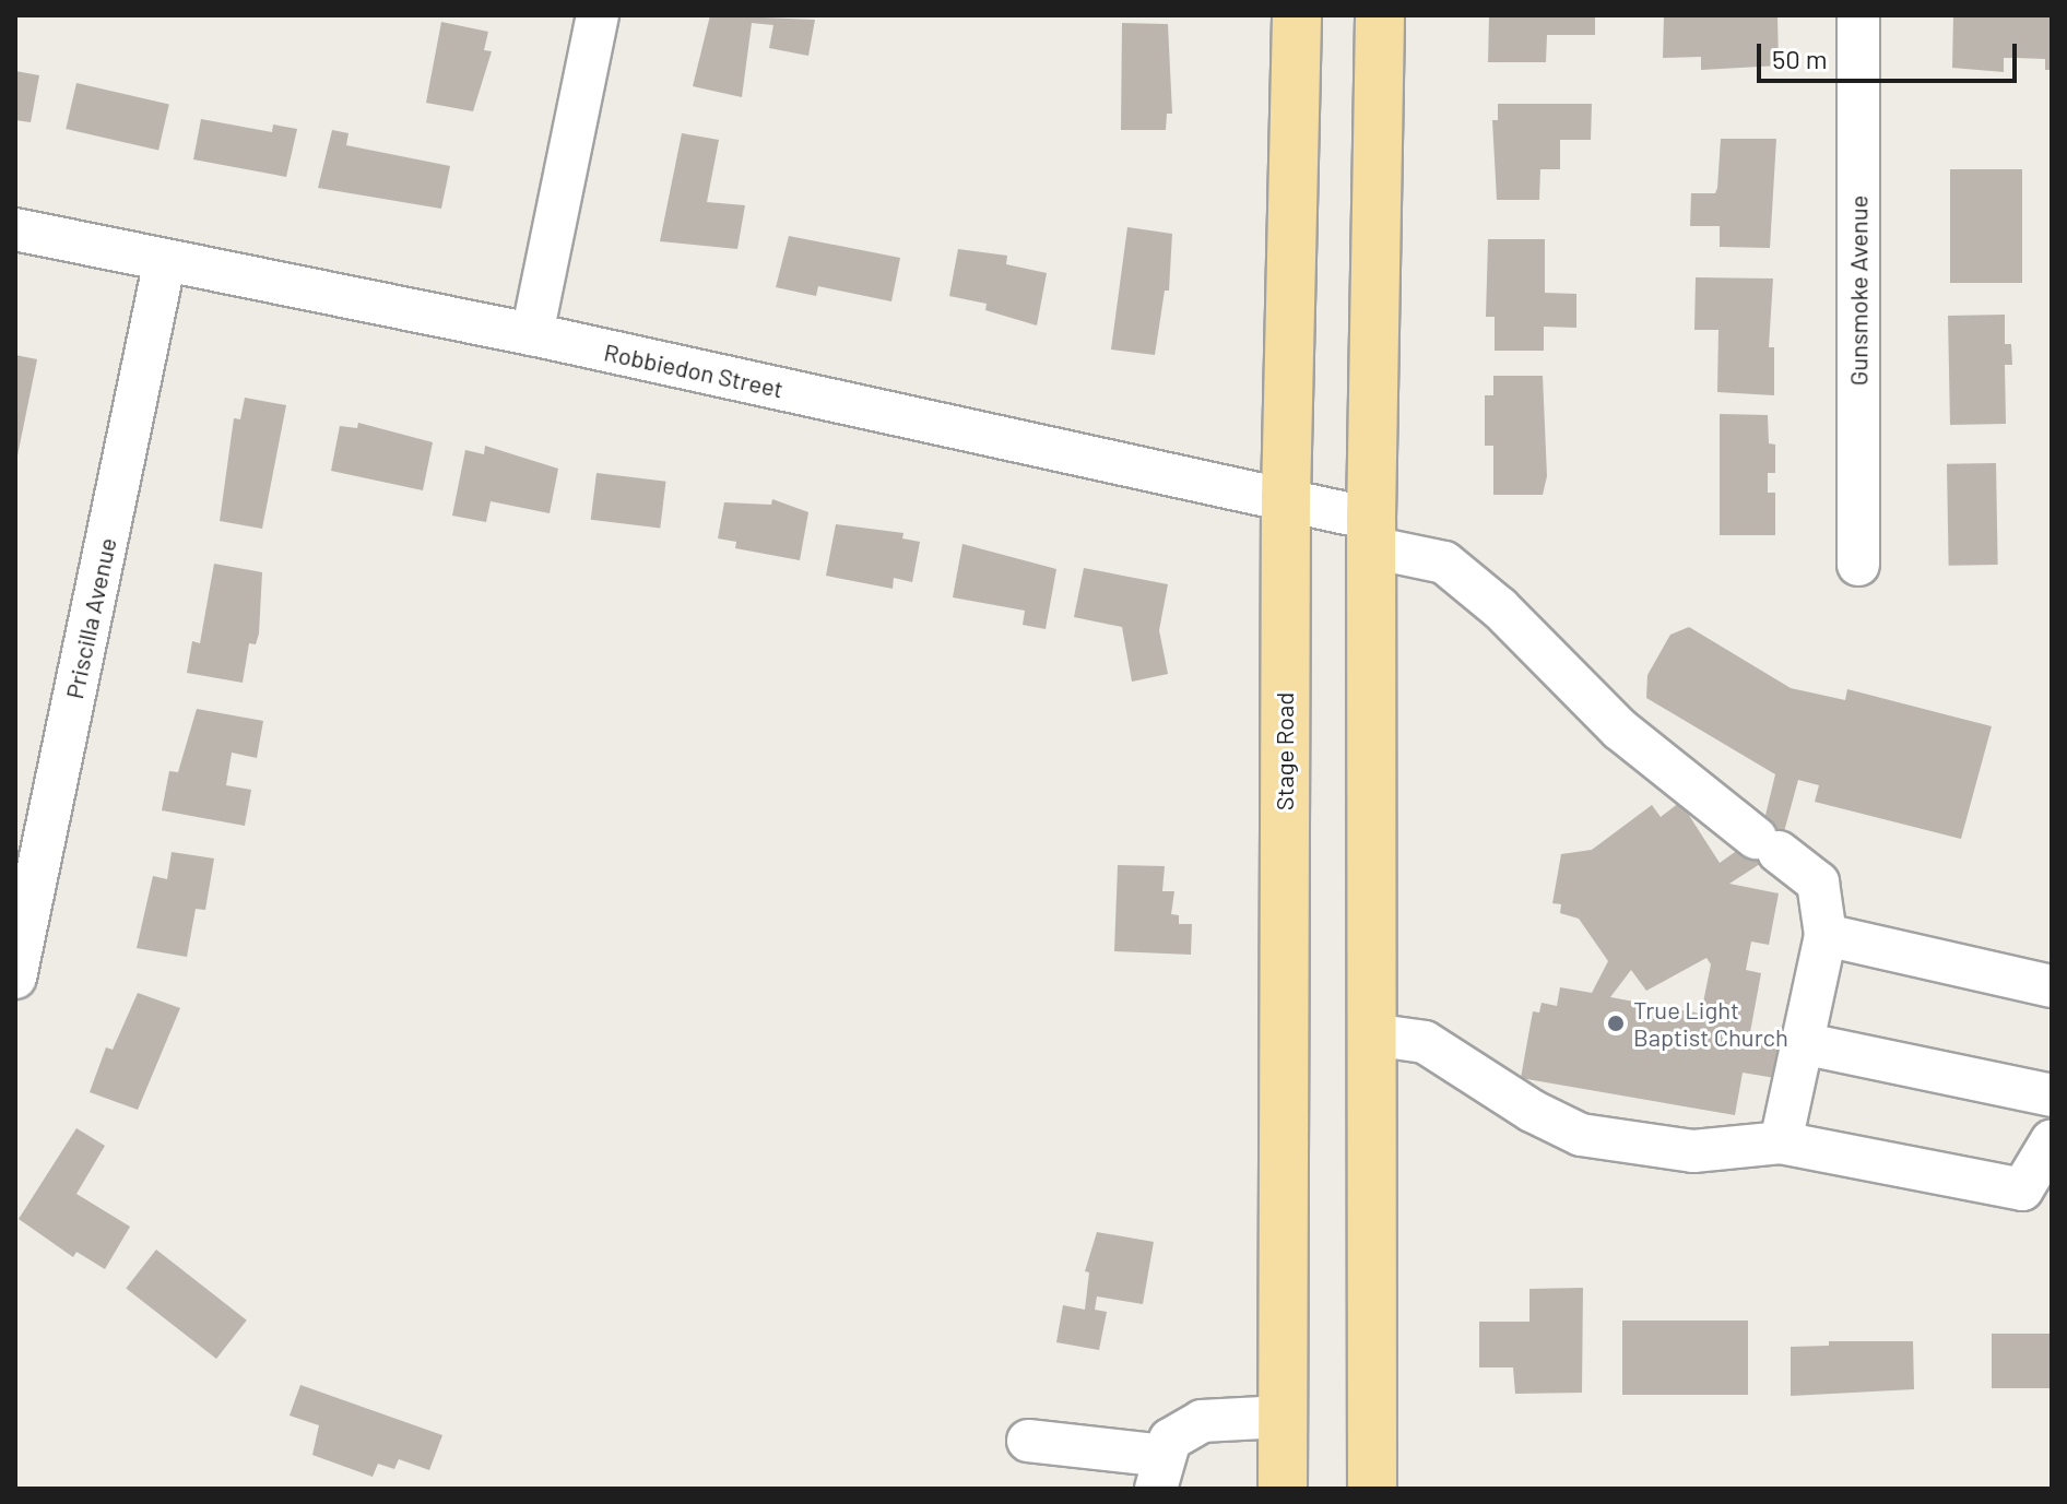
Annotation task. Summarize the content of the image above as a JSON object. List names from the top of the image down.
{
  "streets": {
    "main road": ["Stage Road"],
    "street": ["Gunsmoke Avenue", "Robbiedon Street", "Priscilla Avenue"]
  },
  "crossings": [
    ["Robbiedon Street", "Priscilla Avenue"],
    ["Robbiedon Street", "Stage Road"]
  ],
  "places": ["True Light Baptist Church"],
  "scale_bar": "50 m"
}
